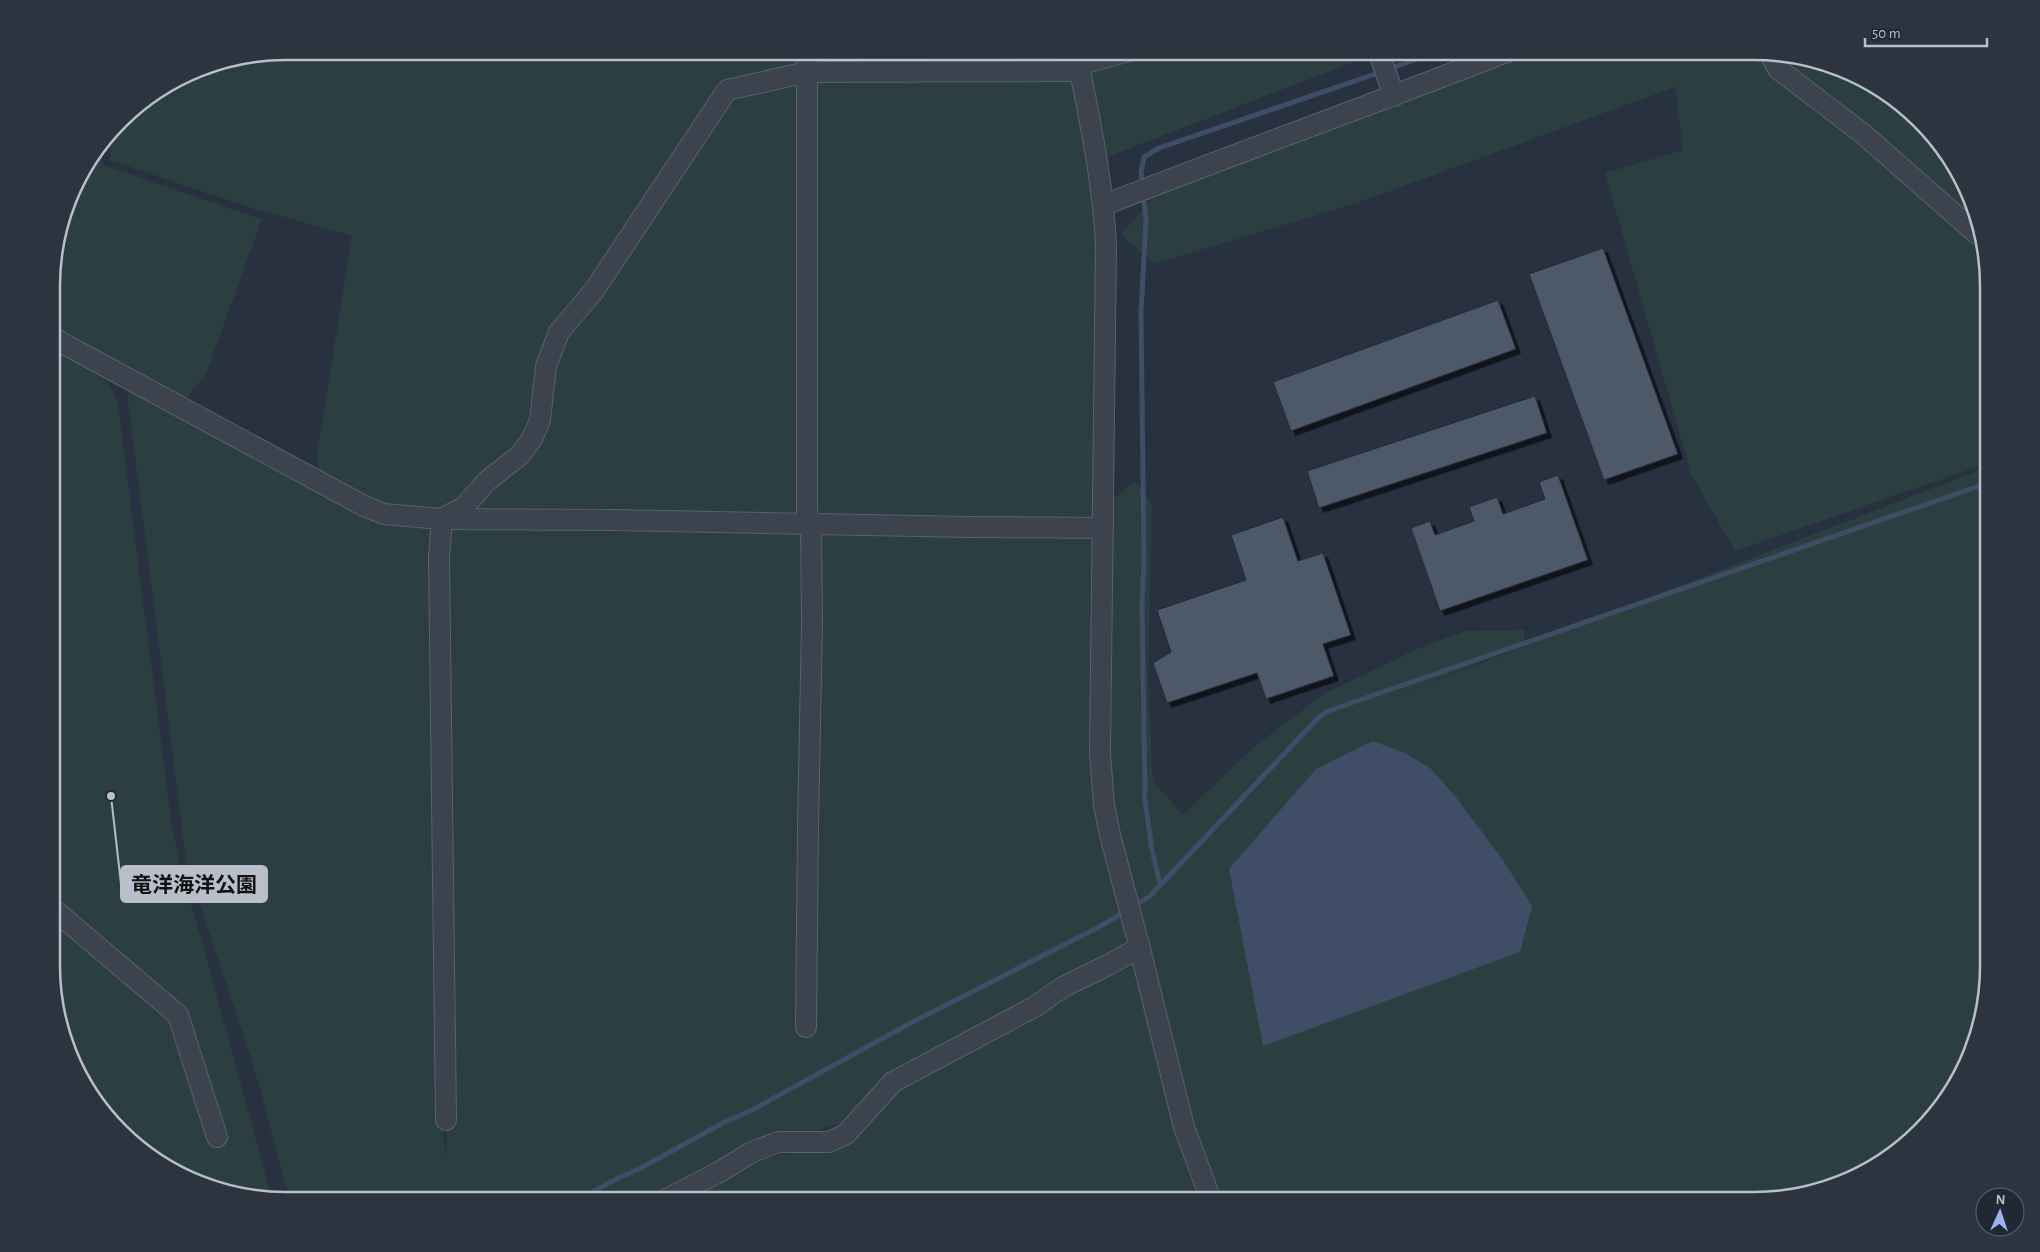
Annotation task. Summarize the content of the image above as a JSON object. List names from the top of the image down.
{
  "places": ["竜洋海洋公園"],
  "scale_bar": "50 m",
  "north": "top"
}
